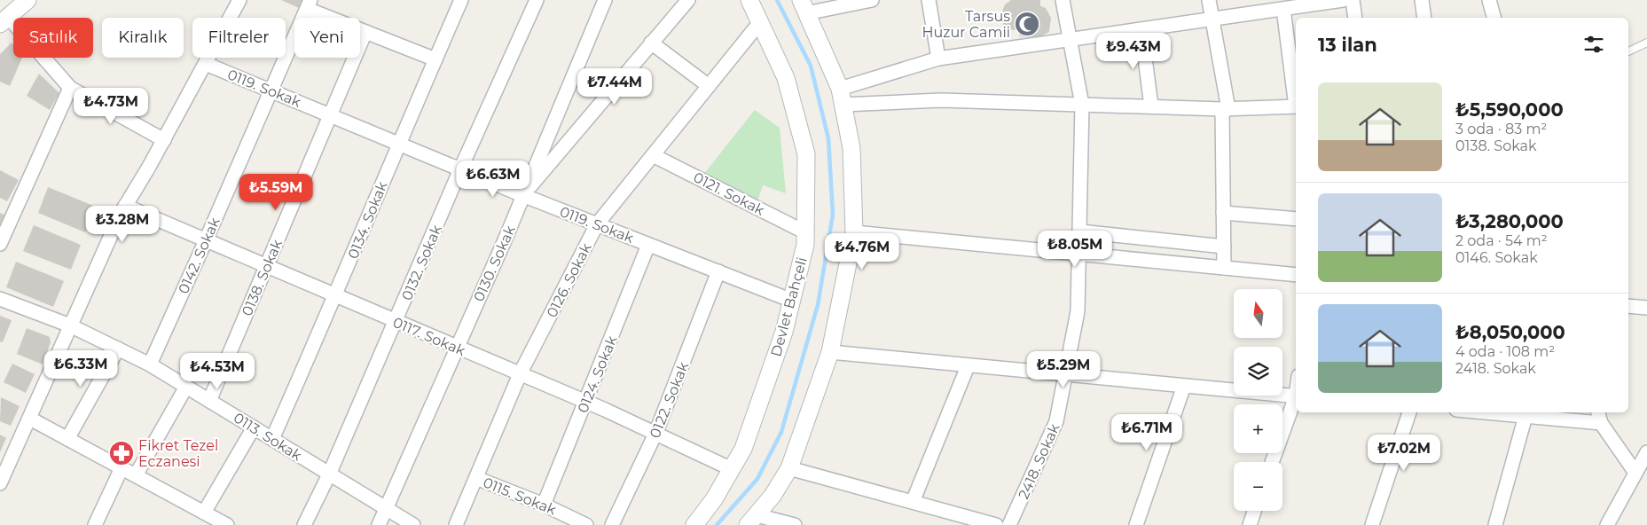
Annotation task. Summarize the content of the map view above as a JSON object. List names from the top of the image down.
{
  "streets": {
    "street": [
      "0119. Sokak",
      "0121. Sokak",
      "0134. Sokak",
      "0142. Sokak",
      "0132. Sokak",
      "0130. Sokak",
      "0138. Sokak",
      "0126. Sokak",
      "Devlet Bahçeli",
      "0117. Sokak",
      "0124. Sokak",
      "0122. Sokak",
      "0113. Sokak",
      "2418. Sokak",
      "0115. Sokak"
    ]
  },
  "crossings": [
    ["0119. Sokak", "0134. Sokak"],
    ["0119. Sokak", "0142. Sokak"],
    ["0119. Sokak", "0132. Sokak"],
    ["0119. Sokak", "0130. Sokak"],
    ["0119. Sokak", "0138. Sokak"],
    ["0119. Sokak", "0126. Sokak"],
    ["0119. Sokak", "Devlet Bahçeli"],
    ["0119. Sokak", "0124. Sokak"],
    ["0119. Sokak", "0122. Sokak"],
    ["0121. Sokak", "0126. Sokak"],
    ["0121. Sokak", "Devlet Bahçeli"],
    ["0134. Sokak", "0117. Sokak"],
    ["0134. Sokak", "0113. Sokak"],
    ["0142. Sokak", "0117. Sokak"],
    ["0142. Sokak", "0113. Sokak"],
    ["0132. Sokak", "0117. Sokak"],
    ["0132. Sokak", "0113. Sokak"],
    ["0130. Sokak", "0117. Sokak"],
    ["0130. Sokak", "0113. Sokak"],
    ["0138. Sokak", "0117. Sokak"],
    ["0138. Sokak", "0113. Sokak"],
    ["0126. Sokak", "Devlet Bahçeli"],
    ["0126. Sokak", "0117. Sokak"],
    ["0126. Sokak", "0115. Sokak"],
    ["Devlet Bahçeli", "0117. Sokak"],
    ["0117. Sokak", "0124. Sokak"],
    ["0117. Sokak", "0122. Sokak"],
    ["0124. Sokak", "0115. Sokak"]
  ],
  "places": {
    "mosque": ["Tarsus Huzur Camii"],
    "pharmacy": ["Fikret Tezel Eczanesi"]
  },
  "north": "top",
  "page": {
    "chip": [
      "Satılık",
      "Kiralık",
      "Filtreler",
      "Yeni"
    ],
    "heading": "13 ilan",
    "price": [
      "₺9.43M",
      "₺7.44M",
      "₺4.73M",
      "₺6.63M",
      "₺5.59M",
      "₺3.28M",
      "₺8.05M",
      "₺4.76M",
      "₺6.33M",
      "₺5.29M",
      "₺4.53M",
      "₺6.71M",
      "₺7.02M"
    ],
    "list": [
      {
        "name": "₺5,590,000",
        "note": "3 oda · 83 m² · 0138. Sokak"
      },
      {
        "name": "₺3,280,000",
        "note": "2 oda · 54 m² · 0146. Sokak"
      },
      {
        "name": "₺8,050,000",
        "note": "4 oda · 108 m² · 2418. Sokak"
      }
    ],
    "map_buttons": ["+", "−"]
  }
}
